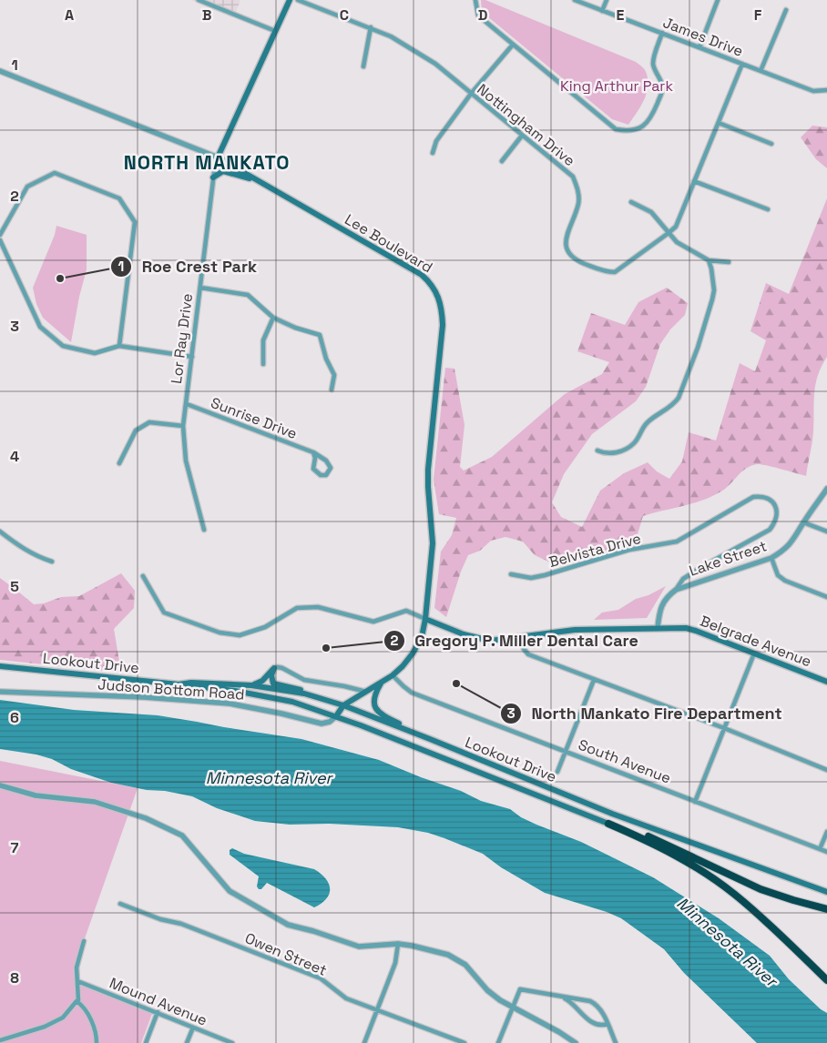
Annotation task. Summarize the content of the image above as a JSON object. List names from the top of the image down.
{
  "streets": {
    "main road": [
      "Lee Boulevard",
      "Lor Ray Drive",
      "Belgrade Avenue",
      "Lookout Drive"
    ],
    "street": [
      "James Drive",
      "Nottingham Drive",
      "Sunrise Drive",
      "Belvista Drive",
      "Lake Street",
      "Judson Bottom Road",
      "South Avenue",
      "Owen Street",
      "Mound Avenue"
    ]
  },
  "crossings": [
    ["James Drive", "Nottingham Drive"],
    ["Lee Boulevard", "Lor Ray Drive"],
    ["Lee Boulevard", "Belgrade Avenue"],
    ["Lee Boulevard", "Lookout Drive"],
    ["Lee Boulevard", "Judson Bottom Road"],
    ["Lee Boulevard", "South Avenue"],
    ["Lor Ray Drive", "Sunrise Drive"],
    ["Belvista Drive", "Lake Street"],
    ["Lake Street", "Belgrade Avenue"],
    ["Lookout Drive", "Judson Bottom Road"]
  ],
  "districts": ["NORTH MANKATO"],
  "water": ["Minnesota River"],
  "parks": ["King Arthur Park"],
  "places": ["Roe Crest Park", "Gregory P. Miller Dental Care", "North Mankato Fire Department"],
  "grid": {
    "columns": [
      "A",
      "B",
      "C",
      "D",
      "E",
      "F"
    ],
    "rows": [
      "1",
      "2",
      "3",
      "4",
      "5",
      "6",
      "7",
      "8"
    ]
  }
}
